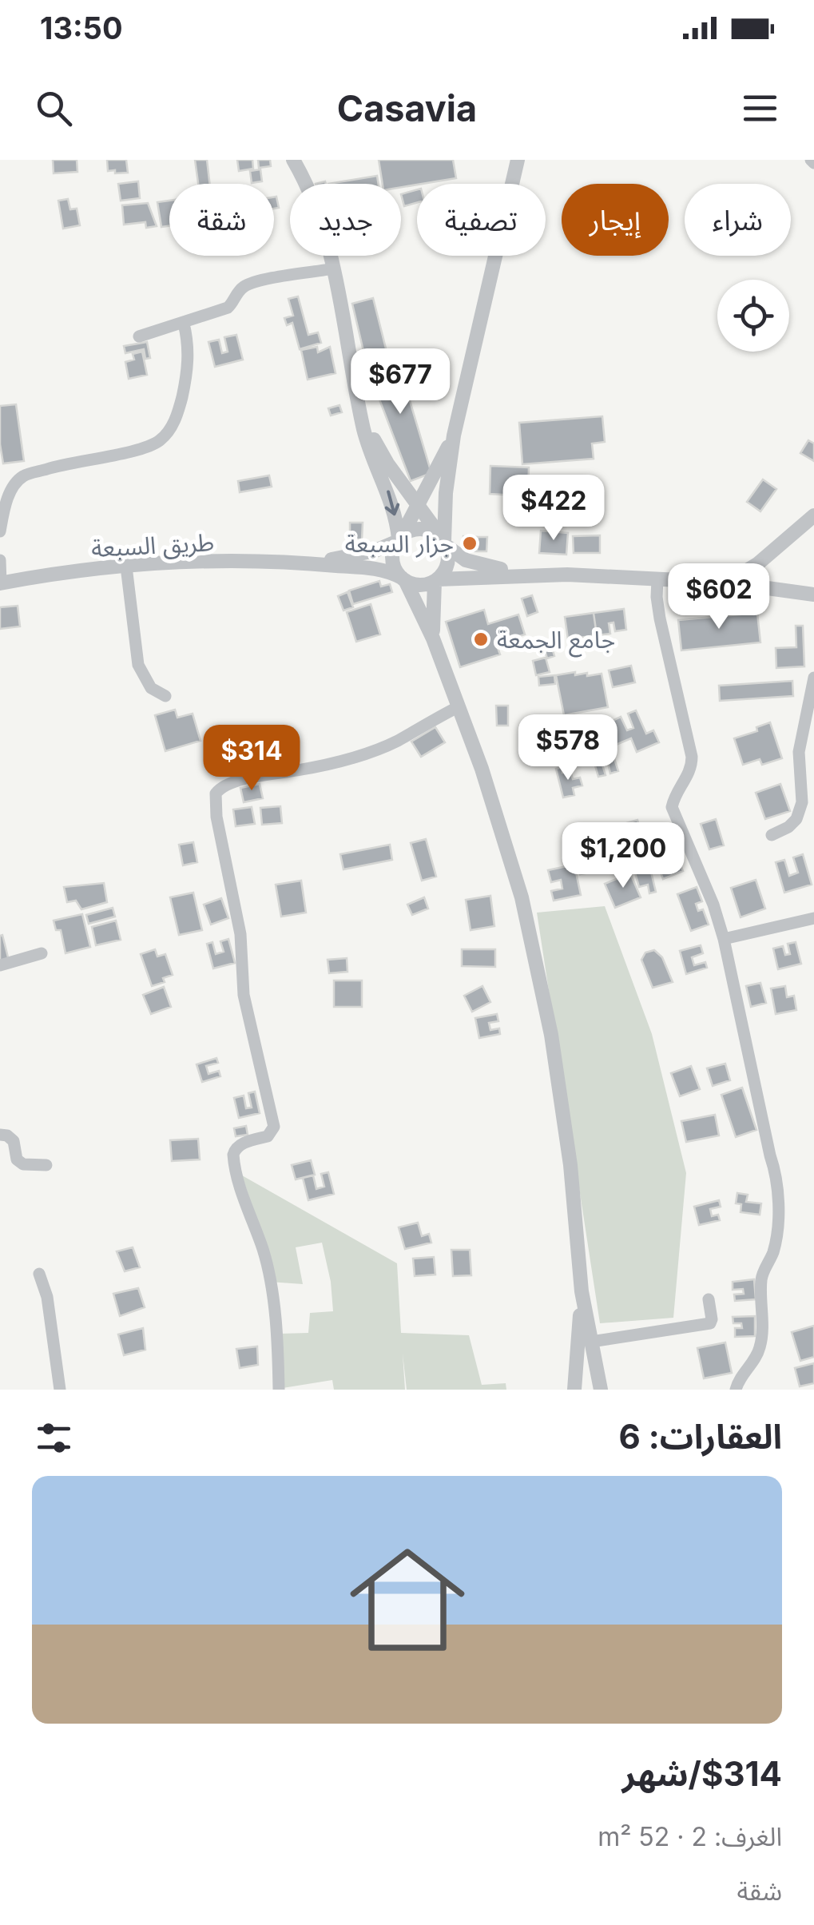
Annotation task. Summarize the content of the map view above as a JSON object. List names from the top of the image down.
{
  "streets": {
    "street": ["طريق السبعة"]
  },
  "places": ["جزار السبعة", "جامع الجمعة"],
  "page": {
    "status": "13:50",
    "header": "Casavia",
    "chip": [
      "شراء",
      "إيجار",
      "تصفية",
      "جديد",
      "شقة"
    ],
    "price": [
      "$677",
      "$422",
      "$602",
      "$578",
      "$314",
      "$1,200"
    ],
    "heading": "العقارات: 6",
    "list": [
      {
        "name": "$314/شهر",
        "note": "الغرف: 2 · 52 m² · شقة"
      }
    ]
  }
}
